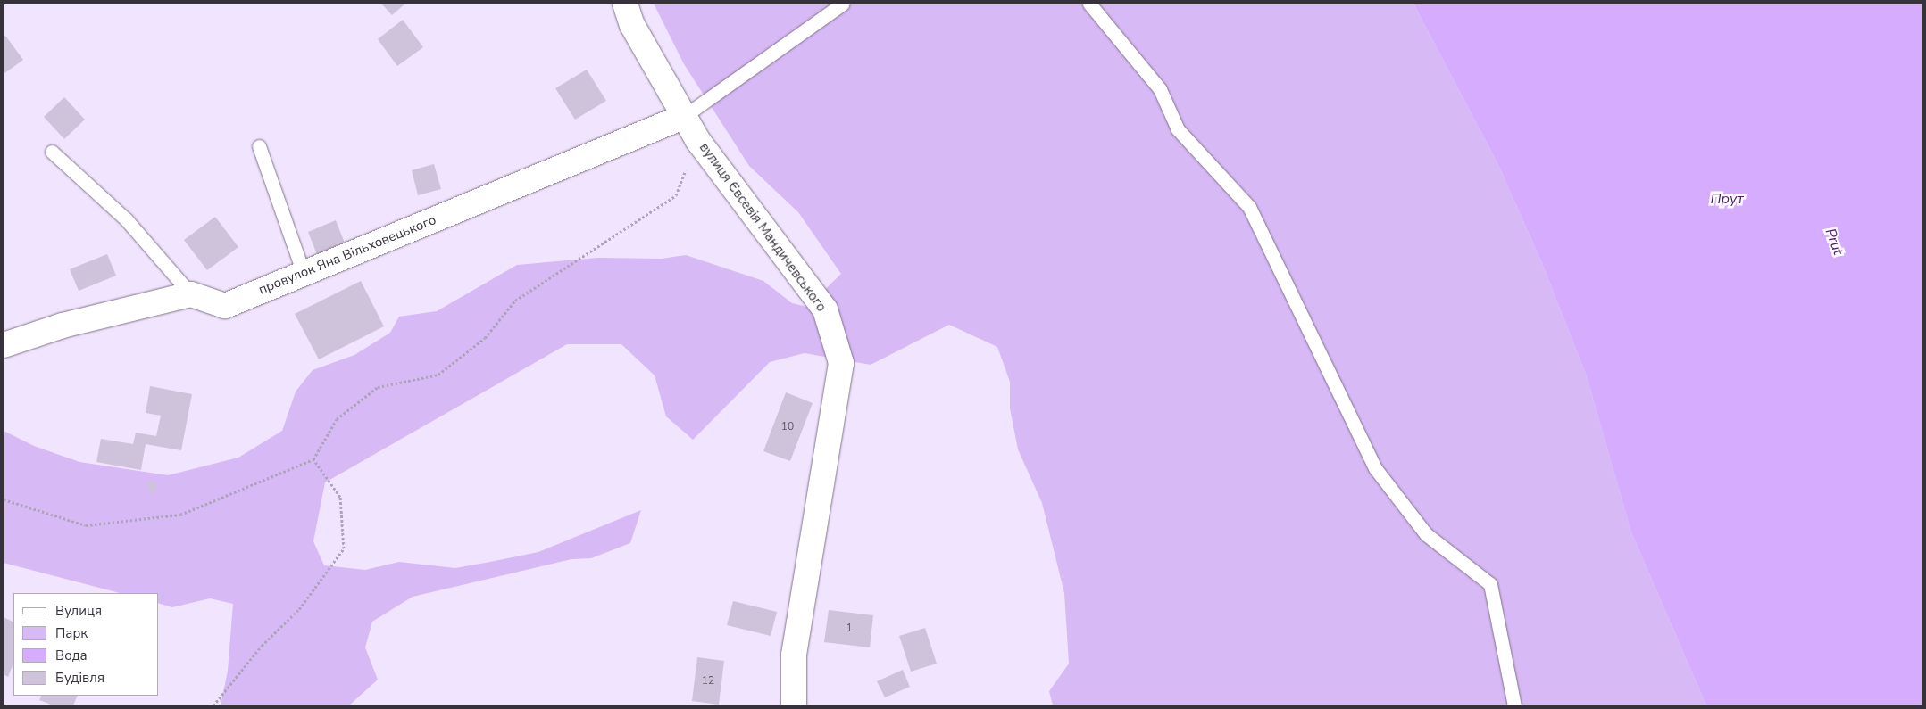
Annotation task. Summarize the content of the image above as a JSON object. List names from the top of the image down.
{
  "streets": {
    "street": ["вулиця Євсевія Мандичевського", "провулок Яна Вільховецького"]
  },
  "crossings": [
    ["вулиця Євсевія Мандичевського", "провулок Яна Вільховецького"]
  ],
  "water": ["Прут", "Prut"],
  "house_numbers": ["10", "1", "12"],
  "legend": [
    "Вулиця",
    "Парк",
    "Вода",
    "Будівля"
  ]
}
